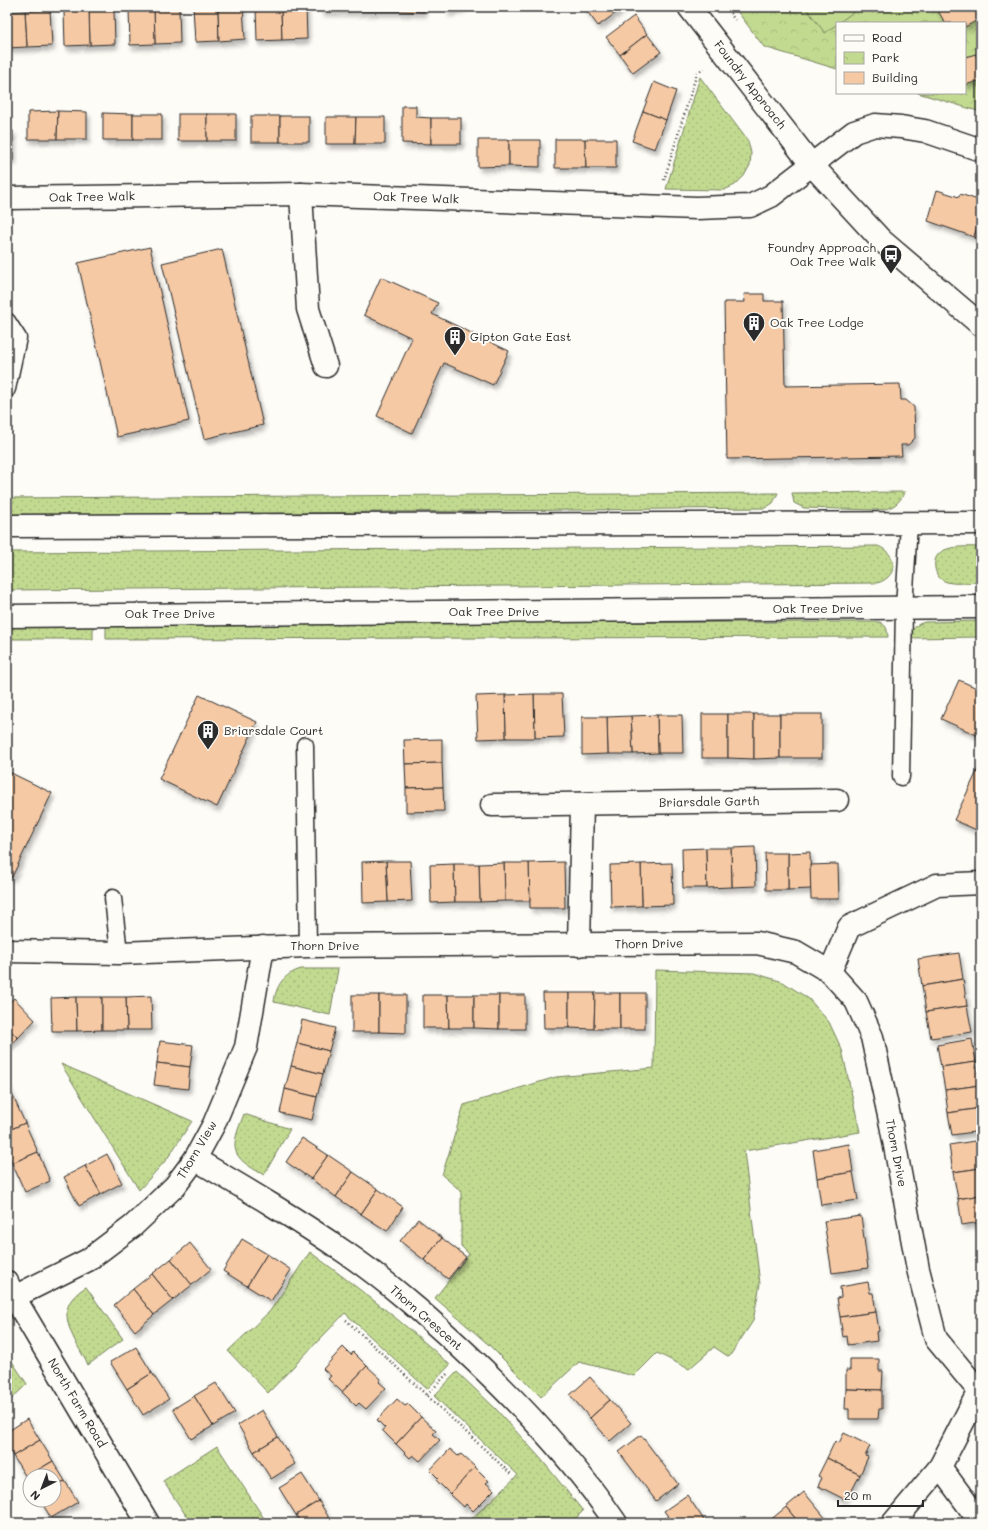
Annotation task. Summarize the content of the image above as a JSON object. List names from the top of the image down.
{
  "streets": {
    "street": [
      "Foundry Approach",
      "Oak Tree Walk",
      "Oak Tree Drive",
      "Briarsdale Garth",
      "Thorn Drive",
      "Thorn View",
      "Thorn Crescent",
      "North Farm Road"
    ]
  },
  "crossings": [
    ["Foundry Approach", "Oak Tree Walk"],
    ["Thorn Drive", "Thorn View"],
    ["Thorn View", "Thorn Crescent"],
    ["Thorn View", "North Farm Road"]
  ],
  "places": {
    "bus stop": ["Foundry Approach Oak Tree Walk"],
    "building": ["Oak Tree Lodge", "Gipton Gate East", "Briarsdale Court"]
  },
  "legend": ["Road", "Park", "Building"],
  "scale_bar": "20 m",
  "north": "bottom left"
}
